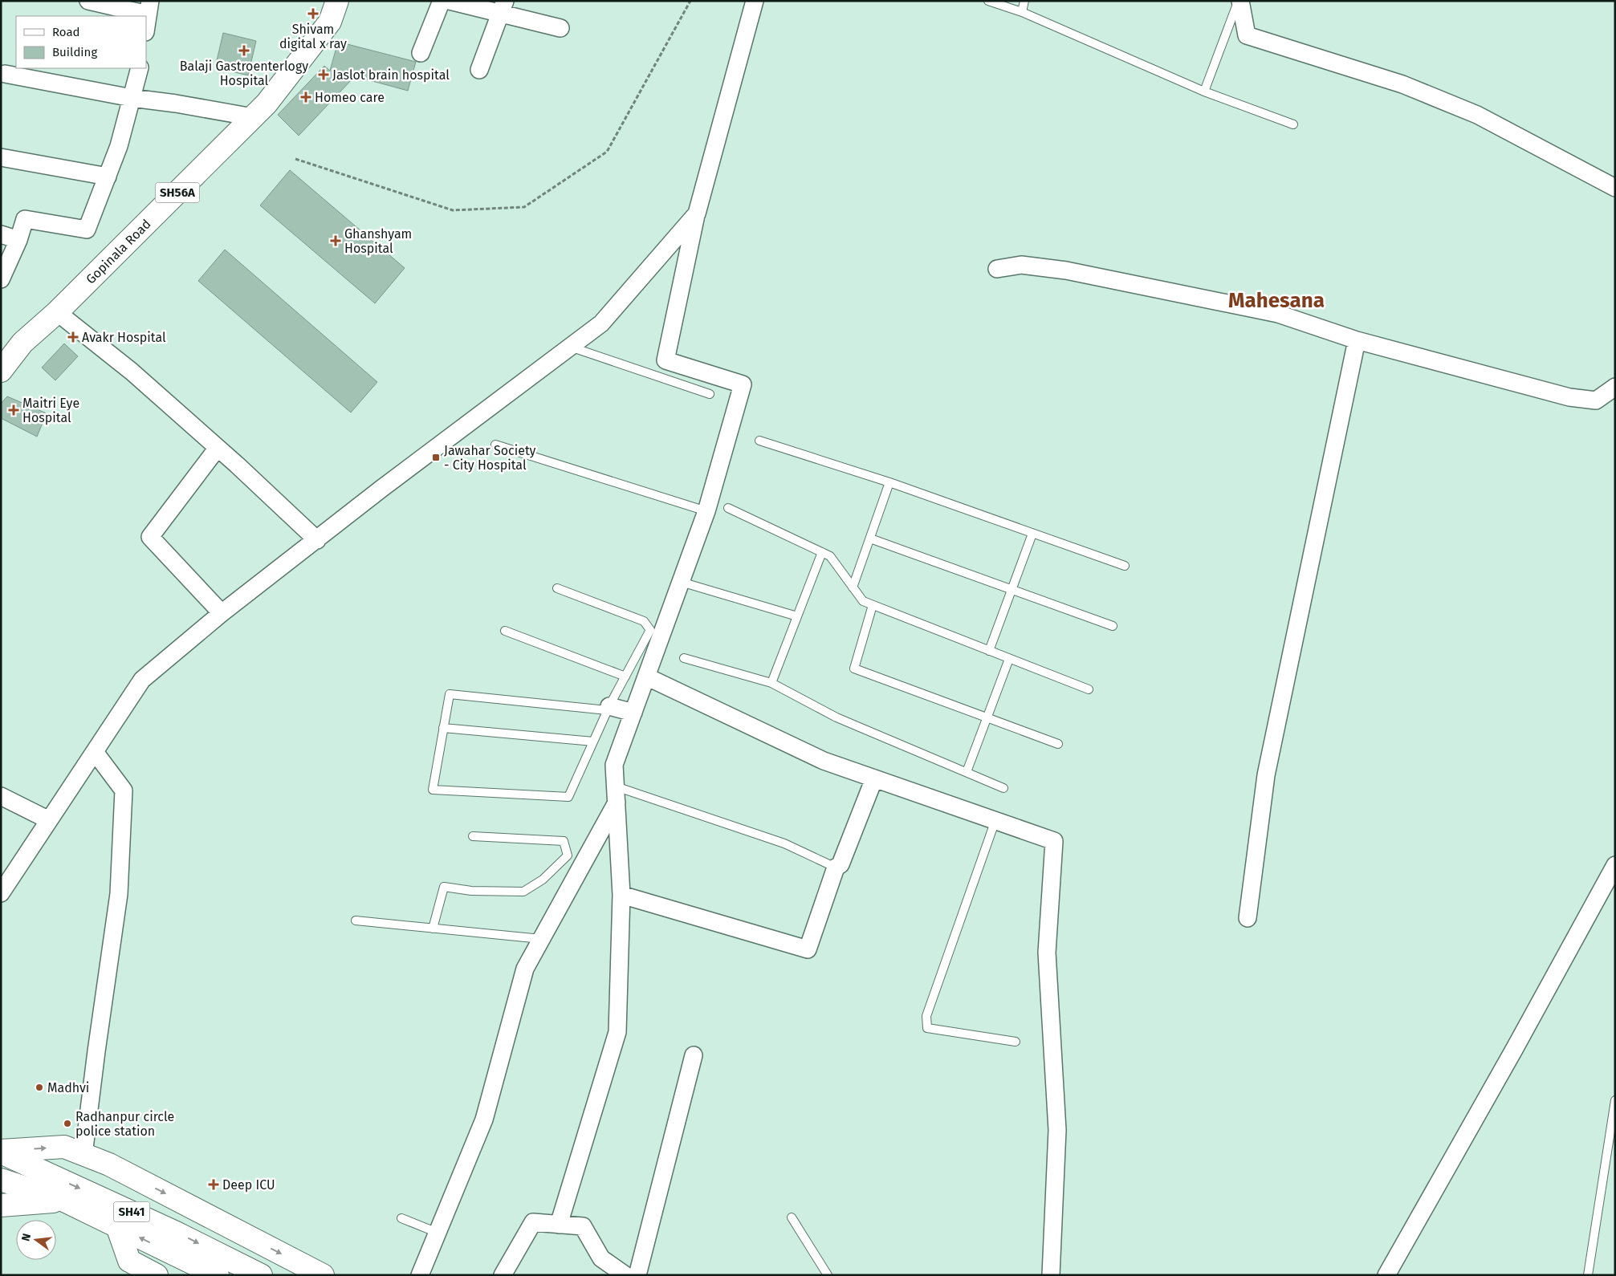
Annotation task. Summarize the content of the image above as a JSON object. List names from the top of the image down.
{
  "streets": {
    "main road": ["SH56A", "Gopinala Road", "SH41"]
  },
  "districts": ["Mahesana"],
  "places": {
    "health": [
      "Shivam digital x ray",
      "Balaji Gastroenterlogy Hospital",
      "Jaslot brain hospital",
      "Homeo care",
      "Ghanshyam Hospital",
      "Avakr Hospital",
      "Maitri Eye Hospital",
      "Deep ICU"
    ],
    "transit": ["Jawahar Society - City Hospital"],
    "other": ["Madhvi", "Radhanpur circle police station"]
  },
  "legend": ["Road", "Building"],
  "north": "left"
}
